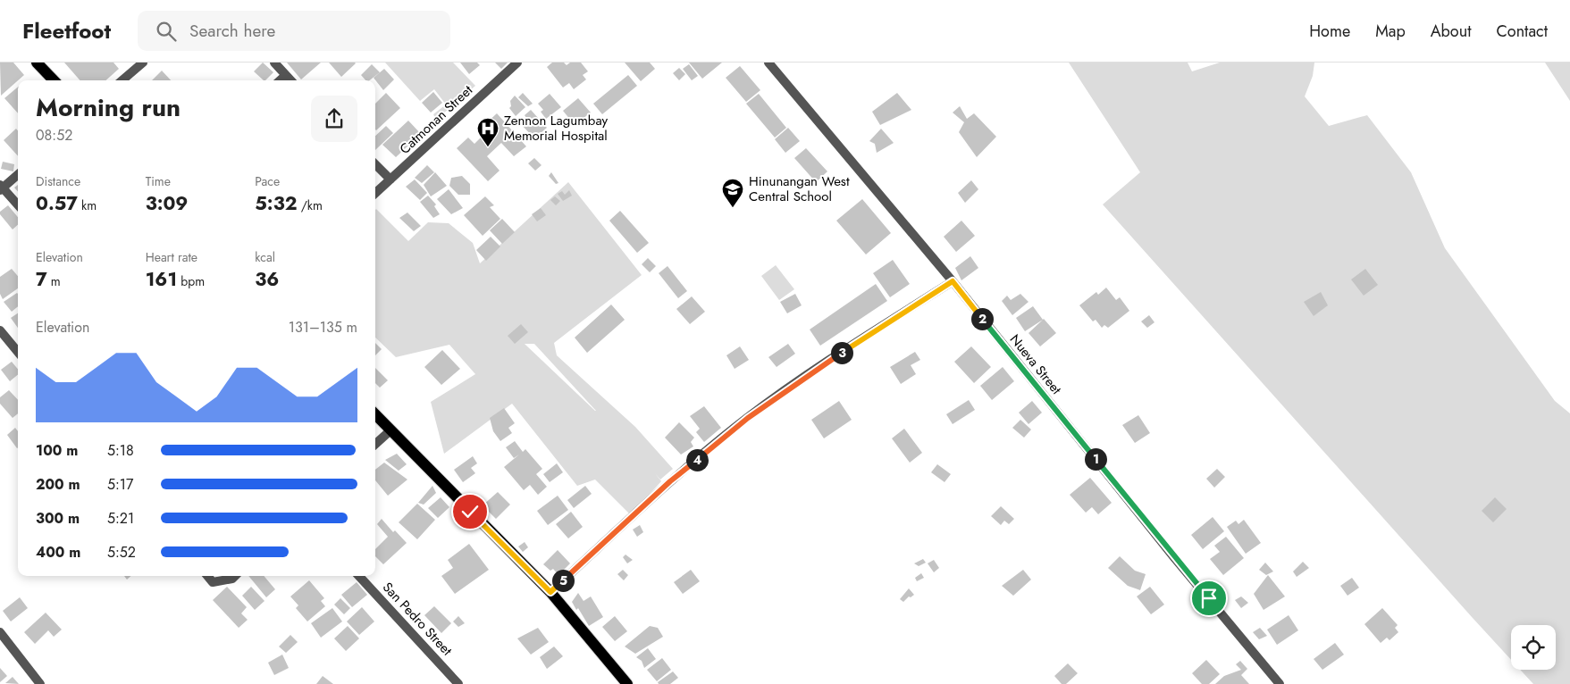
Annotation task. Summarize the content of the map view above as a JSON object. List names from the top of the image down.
{
  "streets": {
    "street": ["Catmonan Street", "Nueva Street", "San Pedro Street"]
  },
  "places": {
    "hospital": ["Zennon Lagumbay Memorial Hospital"],
    "school or university": ["Hinunangan West Central School"]
  },
  "page": {
    "header": "Fleetfoot",
    "search": "Search here",
    "nav": [
      "Home",
      "Map",
      "About",
      "Contact"
    ],
    "heading": ["Morning run", "08:52"],
    "stats": [
      ["Distance", "0.57 km"],
      ["Time", "3:09"],
      ["Pace", "5:32 /km"],
      ["Elevation", "7 m"],
      ["Heart rate", "161 bpm"],
      ["kcal", "36"]
    ],
    "pins": [
      "2",
      "3",
      "1",
      "4",
      "5"
    ],
    "chart": ["Elevation", "131–135 m"],
    "list": [
      {
        "name": "100 m",
        "note": "5:18"
      },
      {
        "name": "200 m",
        "note": "5:17"
      },
      {
        "name": "300 m",
        "note": "5:21"
      },
      {
        "name": "400 m",
        "note": "5:52"
      }
    ]
  }
}
